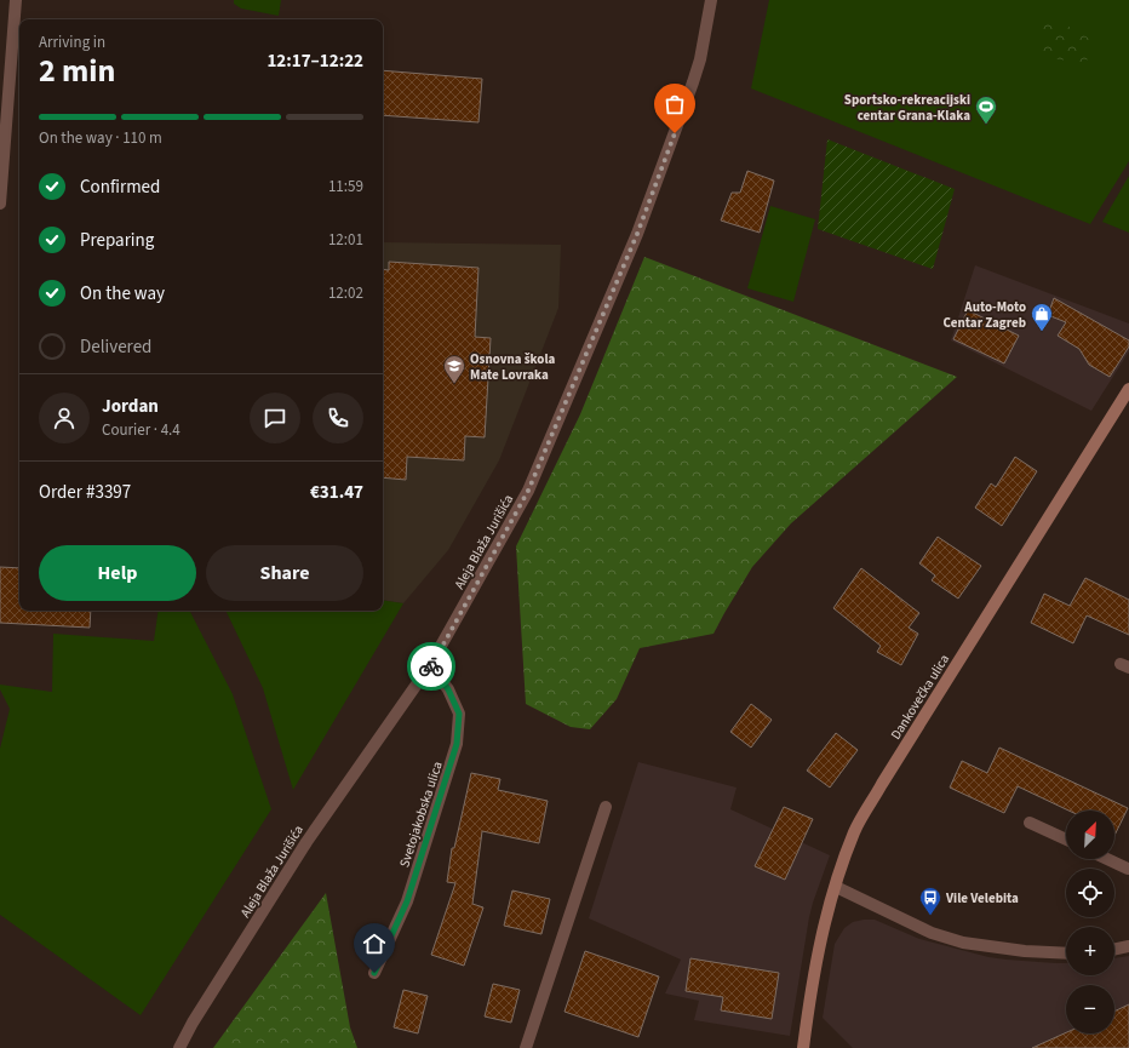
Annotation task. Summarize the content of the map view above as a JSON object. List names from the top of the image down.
{
  "streets": {
    "main road": ["Dankovečka ulica"],
    "street": ["Aleja Blaža Jurišića", "Svetojakobska ulica"]
  },
  "crossings": [
    ["Aleja Blaža Jurišića", "Svetojakobska ulica"]
  ],
  "places": {
    "sports": ["Sportsko-rekreacijski centar Grana-Klaka"],
    "shop": ["Auto-Moto Centar Zagreb"],
    "school or university": ["Osnovna škola Mate Lovraka"],
    "bus stop": ["Vile Velebita"]
  },
  "north": "top right",
  "page": {
    "heading": ["2 min", "Arriving in", "12:17–12:22"],
    "panel": [
      "Jordan",
      "Courier · 4.4",
      "Order #3397",
      "€31.47"
    ],
    "bar": "On the way · 110 m",
    "list": [
      ["Confirmed", "11:59"],
      ["Preparing", "12:01"],
      ["On the way", "12:02"],
      "Delivered"
    ],
    "buttons": ["Help", "Share"],
    "map_buttons": ["+", "−"]
  }
}
